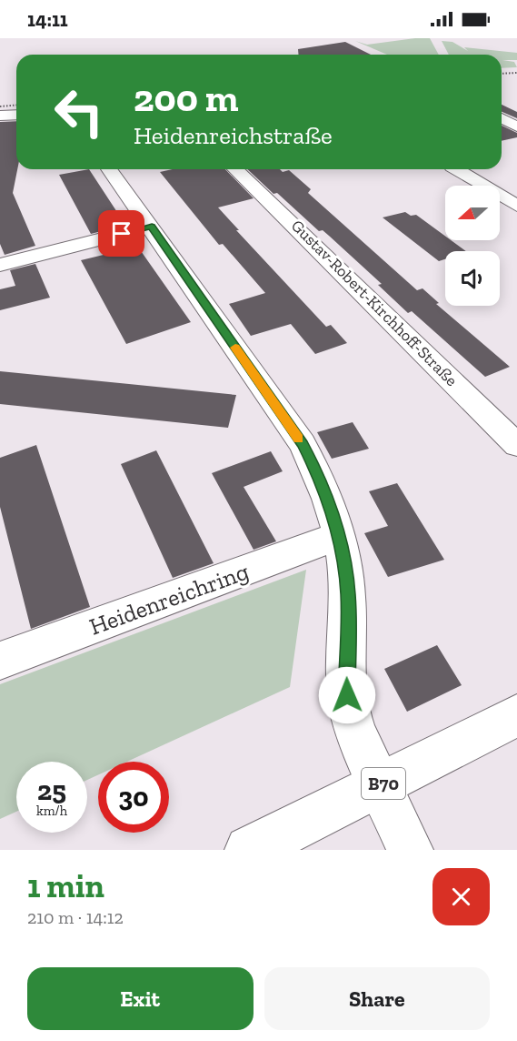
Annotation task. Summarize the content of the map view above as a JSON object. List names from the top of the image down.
{
  "streets": {
    "main road": ["B70"],
    "street": ["Gustav-Robert-Kirchhoff-Straße", "Heidenreichring"]
  },
  "north": "left",
  "page": {
    "status": "14:11",
    "turn": ["200 m", "Heidenreichstraße"],
    "speed": "25 km/h",
    "limit": "30",
    "heading": ["1 min", "210 m · 14:12"],
    "buttons": ["Exit", "Share"]
  }
}
